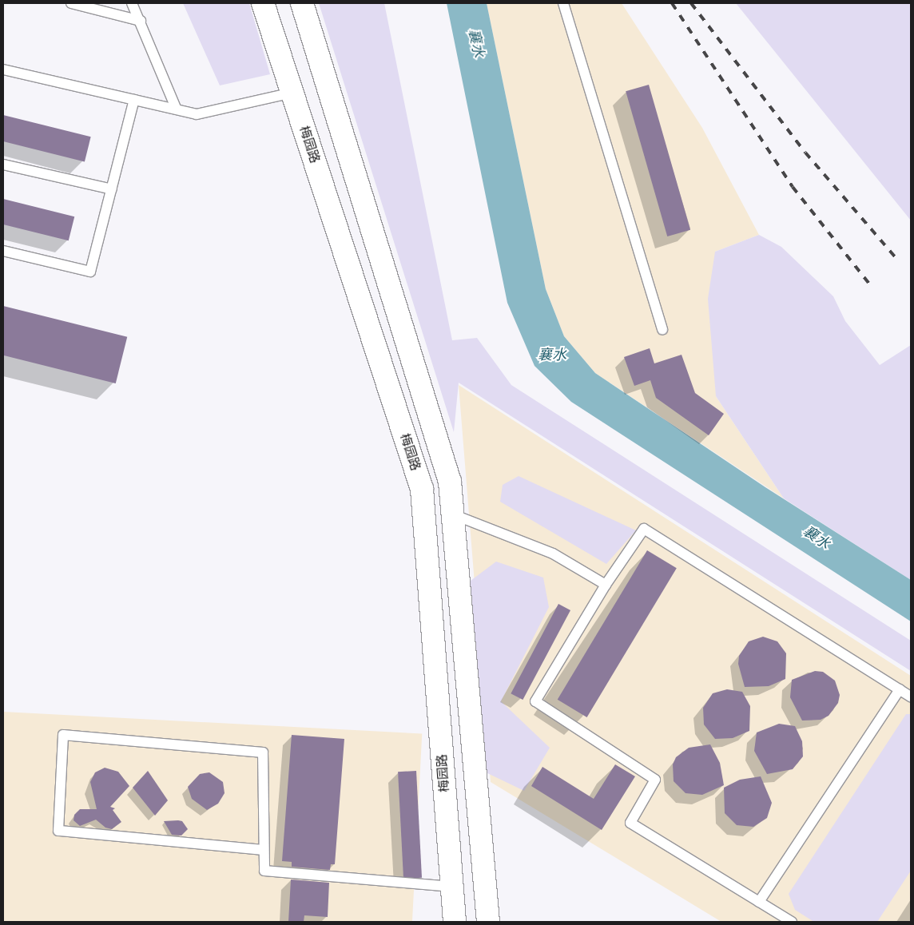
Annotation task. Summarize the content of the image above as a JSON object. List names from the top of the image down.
{
  "streets": {
    "main road": ["梅园路"]
  },
  "water": ["襄水"]
}
